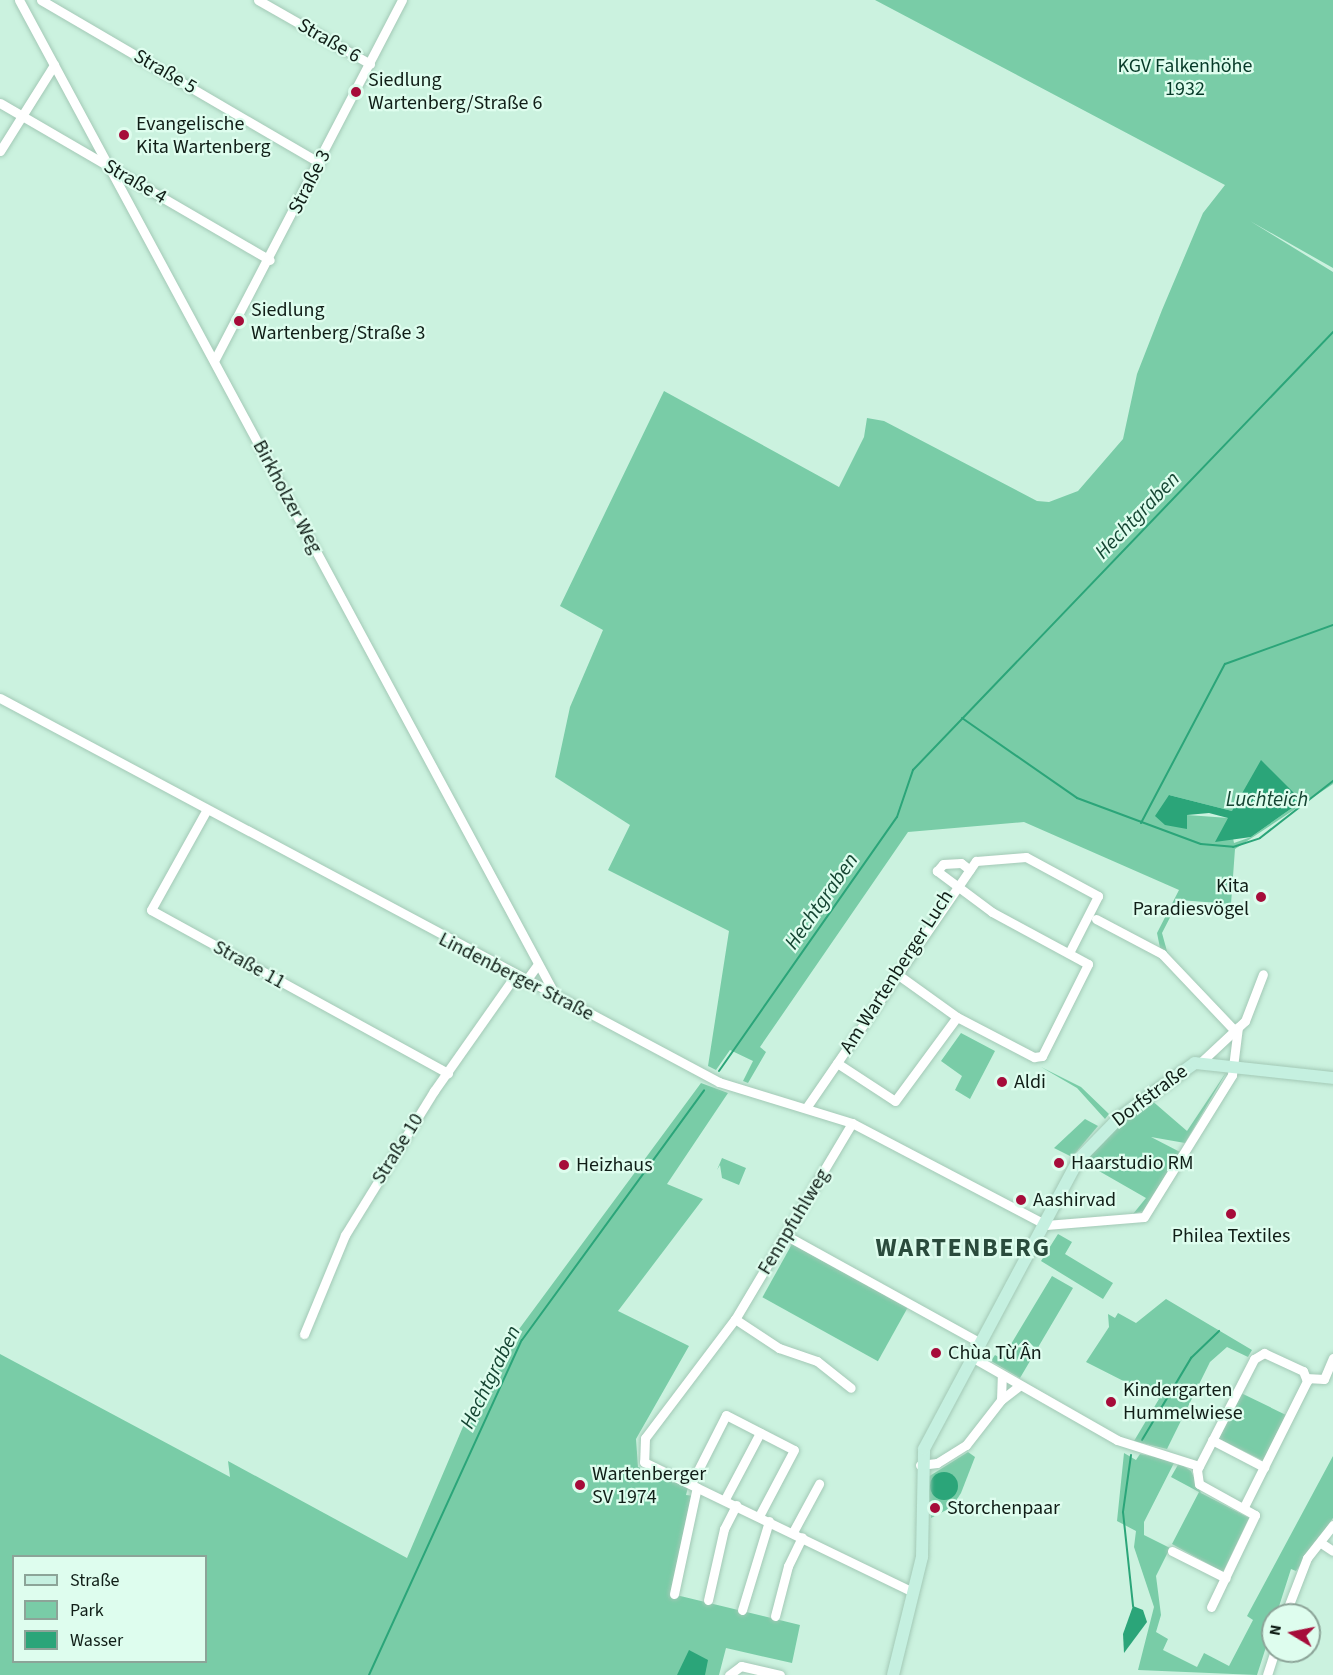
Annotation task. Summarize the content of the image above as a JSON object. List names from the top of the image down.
{
  "streets": {
    "main road": ["Dorfstraße"],
    "street": [
      "Straße 6",
      "Straße 5",
      "Straße 4",
      "Straße 3",
      "Birkholzer Weg",
      "Straße 11",
      "Am Wartenberger Luch",
      "Lindenberger Straße",
      "Straße 10",
      "Fennpfuhlweg"
    ]
  },
  "crossings": [
    ["Straße 6", "Straße 3"],
    ["Straße 5", "Straße 3"],
    ["Straße 4", "Straße 3"],
    ["Straße 4", "Birkholzer Weg"],
    ["Straße 3", "Birkholzer Weg"],
    ["Birkholzer Weg", "Lindenberger Straße"],
    ["Straße 11", "Lindenberger Straße"],
    ["Straße 11", "Straße 10"],
    ["Am Wartenberger Luch", "Lindenberger Straße"],
    ["Lindenberger Straße", "Dorfstraße"],
    ["Lindenberger Straße", "Straße 10"],
    ["Lindenberger Straße", "Fennpfuhlweg"],
    ["Dorfstraße", "Fennpfuhlweg"]
  ],
  "districts": ["WARTENBERG"],
  "water": ["Hechtgraben", "Luchteich"],
  "parks": ["KGV Falkenhöhe 1932"],
  "places": [
    "Siedlung Wartenberg/Straße 6",
    "Evangelische Kita Wartenberg",
    "Siedlung Wartenberg/Straße 3",
    "Kita Paradiesvögel",
    "Aldi",
    "Haarstudio RM",
    "Heizhaus",
    "Aashirvad",
    "Philea Textiles",
    "Chùa Từ Ân",
    "Kindergarten Hummelwiese",
    "Wartenberger SV 1974",
    "Storchenpaar"
  ],
  "legend": ["Straße", "Park", "Wasser"],
  "north": "left"
}
